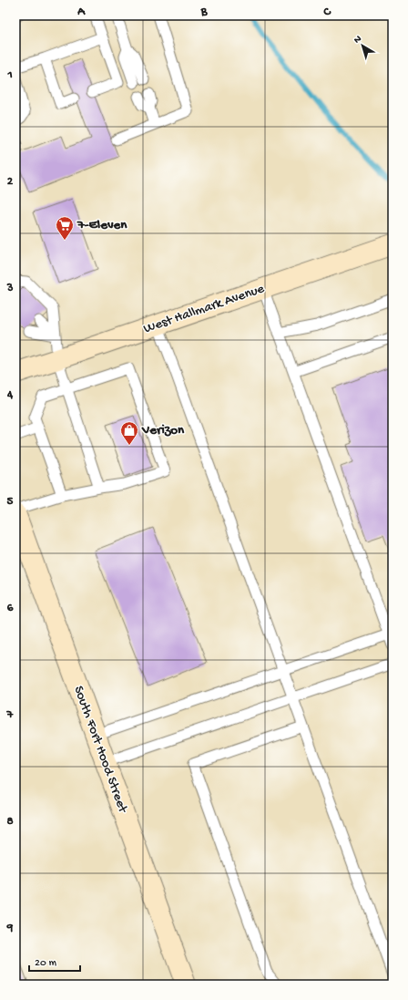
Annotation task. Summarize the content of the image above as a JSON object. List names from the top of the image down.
{
  "streets": {
    "main road": ["West Hallmark Avenue", "South Fort Hood Street"]
  },
  "places": {
    "supermarket": ["7-Eleven"],
    "shop": ["Verizon"]
  },
  "scale_bar": "20 m",
  "north": "top left",
  "grid": {
    "columns": ["A", "B", "C"],
    "rows": [
      "1",
      "2",
      "3",
      "4",
      "5",
      "6",
      "7",
      "8",
      "9"
    ]
  }
}
